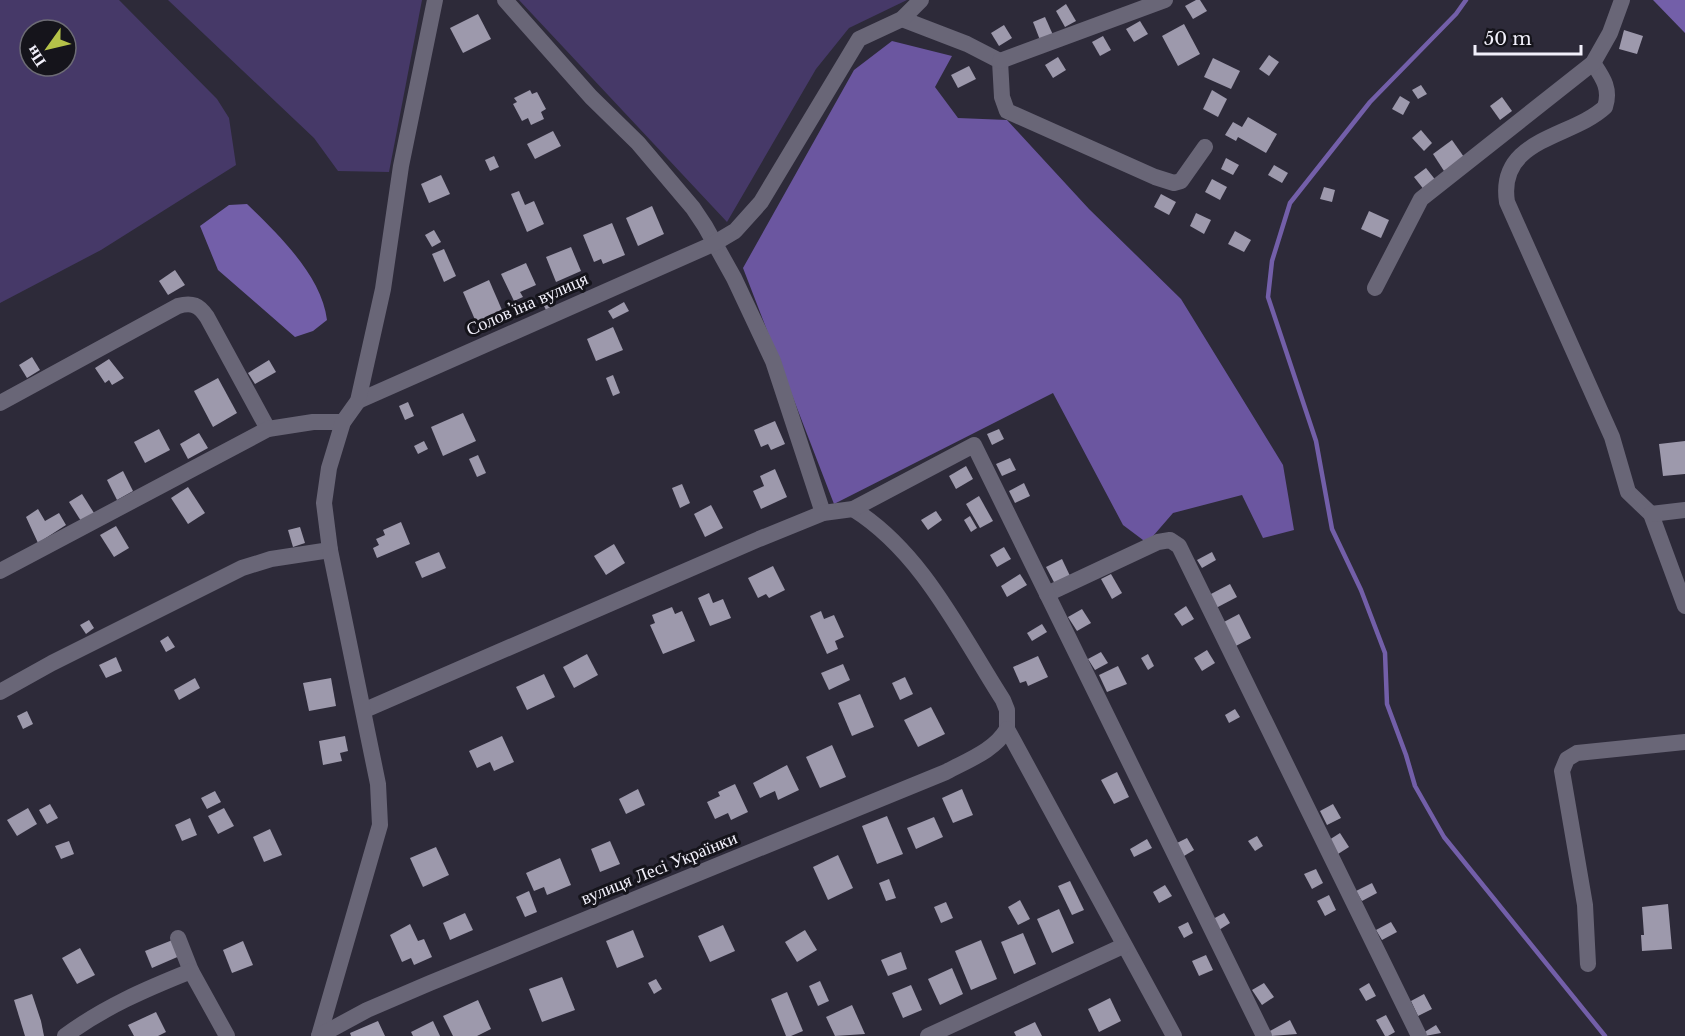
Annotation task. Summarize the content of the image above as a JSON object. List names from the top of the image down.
{
  "streets": {
    "street": ["Соловʼїна вулиця", "вулиця Лесі Українки"]
  },
  "scale_bar": "50 m",
  "north": "bottom left"
}
